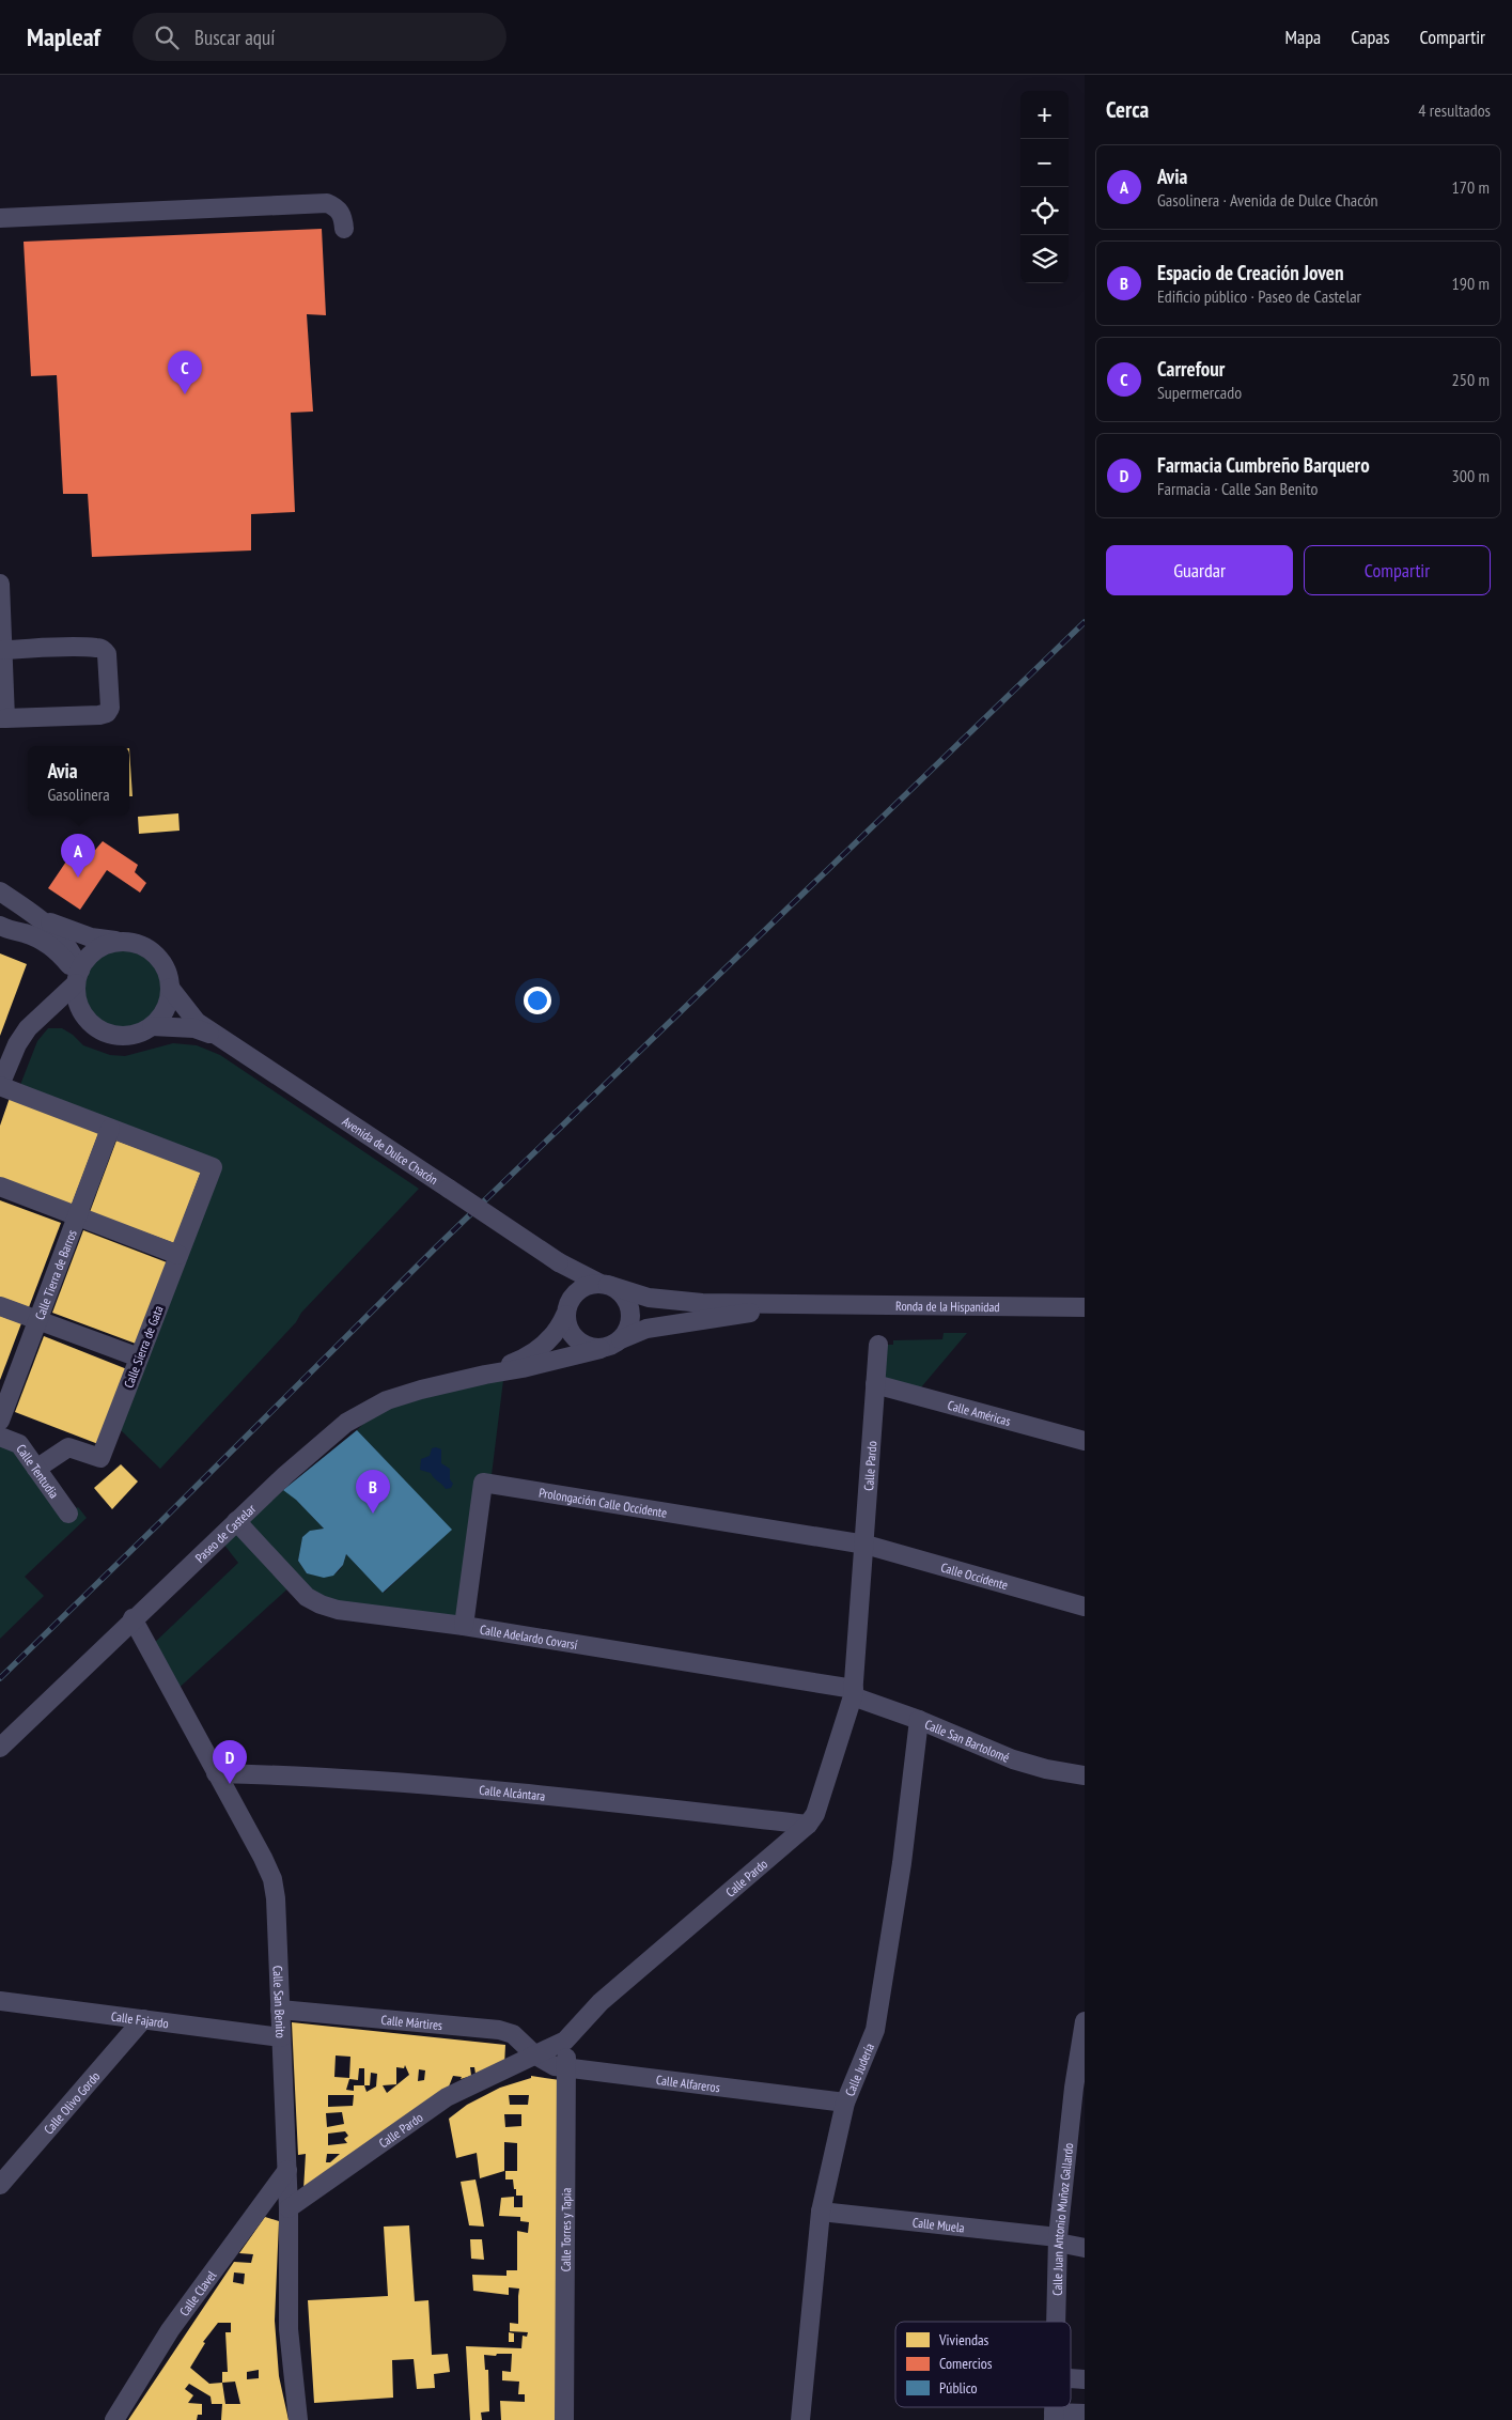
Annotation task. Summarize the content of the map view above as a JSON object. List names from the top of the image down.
{
  "streets": {
    "street": [
      "Avenida de Dulce Chacón",
      "Calle Tierra de Barros",
      "Ronda de la Hispanidad",
      "Calle Sierra de Gata",
      "Calle Américas",
      "Calle Pardo",
      "Calle Tentudia",
      "Prolongación Calle Occidente",
      "Paseo de Castelar",
      "Calle Occidente",
      "Calle Adelardo Covarsí",
      "Calle San Bartolomé",
      "Calle Alcántara",
      "Calle San Benito",
      "Calle Fajardo",
      "Calle Mártires",
      "Calle Judería",
      "Calle Alfareros",
      "Calle Olivo Gordo",
      "Calle Juan Antonio Muñoz Gallardo",
      "Calle Muela",
      "Calle Torres y Tapia",
      "Calle Clavel"
    ]
  },
  "crossings": [
    ["Avenida de Dulce Chacón", "Ronda de la Hispanidad"],
    ["Avenida de Dulce Chacón", "Paseo de Castelar"],
    ["Calle Tierra de Barros", "Calle Sierra de Gata"],
    ["Ronda de la Hispanidad", "Paseo de Castelar"],
    ["Calle Sierra de Gata", "Calle Tentudia"],
    ["Calle Américas", "Calle Pardo"],
    ["Calle Pardo", "Prolongación Calle Occidente"],
    ["Calle Pardo", "Calle Occidente"],
    ["Calle Pardo", "Calle Adelardo Covarsí"],
    ["Calle Pardo", "Calle San Bartolomé"],
    ["Calle Pardo", "Calle Alcántara"],
    ["Calle Pardo", "Calle San Benito"],
    ["Calle Pardo", "Calle Mártires"],
    ["Calle Pardo", "Calle Alfareros"],
    ["Calle Pardo", "Calle Torres y Tapia"],
    ["Prolongación Calle Occidente", "Calle Occidente"],
    ["Prolongación Calle Occidente", "Calle Adelardo Covarsí"],
    ["Paseo de Castelar", "Calle Adelardo Covarsí"],
    ["Paseo de Castelar", "Calle San Benito"],
    ["Calle Adelardo Covarsí", "Calle San Bartolomé"],
    ["Calle San Bartolomé", "Calle Judería"],
    ["Calle Alcántara", "Calle San Benito"],
    ["Calle San Benito", "Calle Fajardo"],
    ["Calle San Benito", "Calle Mártires"],
    ["Calle San Benito", "Calle Clavel"],
    ["Calle Fajardo", "Calle Olivo Gordo"],
    ["Calle Mártires", "Calle Alfareros"],
    ["Calle Judería", "Calle Alfareros"],
    ["Calle Judería", "Calle Muela"],
    ["Calle Alfareros", "Calle Torres y Tapia"],
    ["Calle Juan Antonio Muñoz Gallardo", "Calle Muela"]
  ],
  "legend": ["Viviendas", "Comercios", "Público"],
  "page": {
    "header": "Mapleaf",
    "search": "Buscar aquí",
    "nav": ["Mapa", "Capas", "Compartir"],
    "heading": ["Cerca", "4 resultados"],
    "map_buttons": ["+", "−"],
    "list": [
      {
        "mark": "A",
        "name": "Avia",
        "note": "Gasolinera · Avenida de Dulce Chacón",
        "value": "170 m"
      },
      {
        "mark": "B",
        "name": "Espacio de Creación Joven",
        "note": "Edificio público · Paseo de Castelar",
        "value": "190 m"
      },
      {
        "mark": "C",
        "name": "Carrefour",
        "note": "Supermercado",
        "value": "250 m"
      },
      {
        "mark": "D",
        "name": "Farmacia Cumbreño Barquero",
        "note": "Farmacia · Calle San Benito",
        "value": "300 m"
      }
    ],
    "pins": [
      "C",
      "A",
      "B",
      "D"
    ],
    "buttons": ["Guardar", "Compartir"],
    "popup": ["Avia", "Gasolinera"]
  }
}
